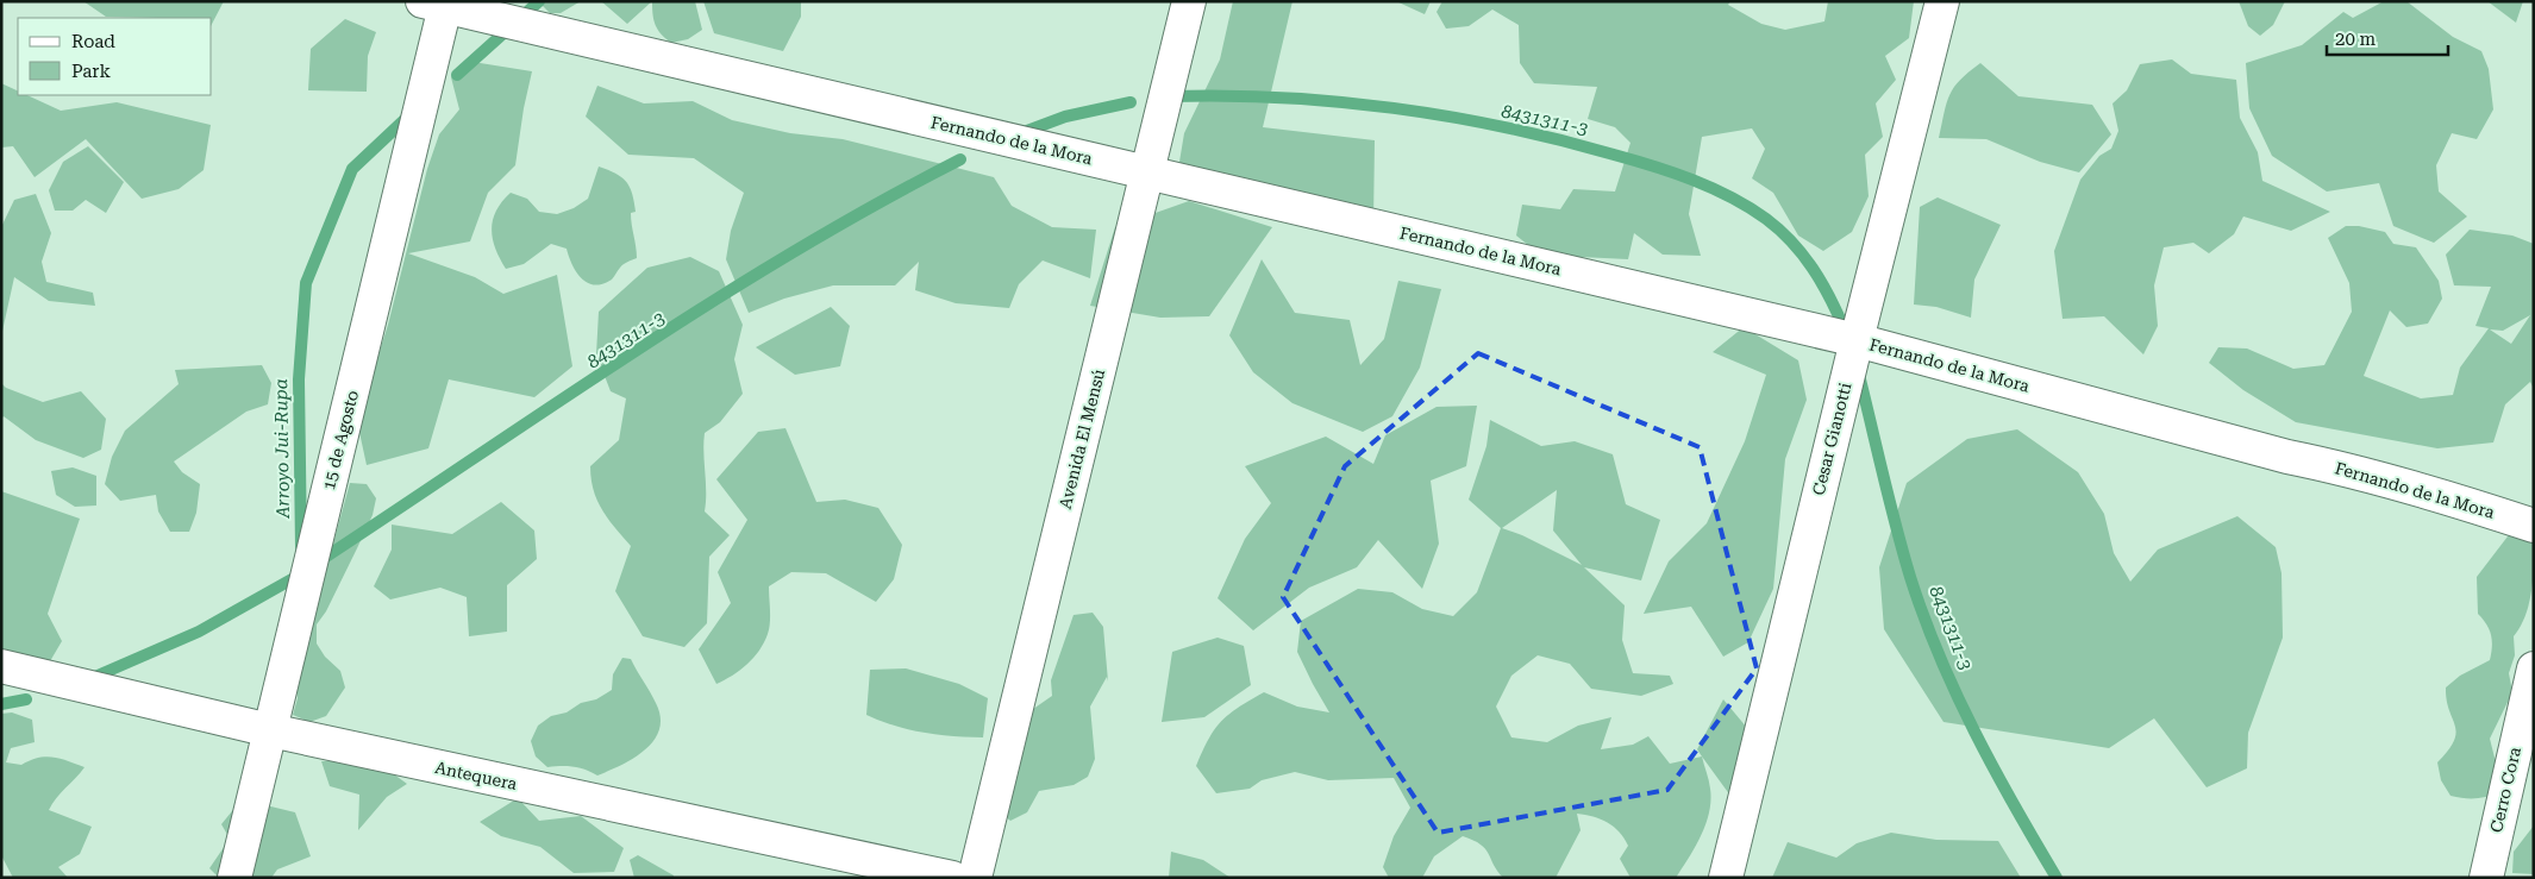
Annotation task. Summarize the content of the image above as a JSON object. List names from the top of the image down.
{
  "streets": {
    "street": [
      "Fernando de la Mora",
      "Avenida El Mensú",
      "Cesar Gianotti",
      "15 de Agosto",
      "Antequera",
      "Cerro Cora"
    ]
  },
  "crossings": [
    ["Fernando de la Mora", "Avenida El Mensú"],
    ["Fernando de la Mora", "Cesar Gianotti"],
    ["Fernando de la Mora", "15 de Agosto"],
    ["15 de Agosto", "Antequera"]
  ],
  "water": ["8431311-3", "Arroyo Jui-Rupa"],
  "legend": ["Road", "Park"],
  "scale_bar": "20 m"
}
